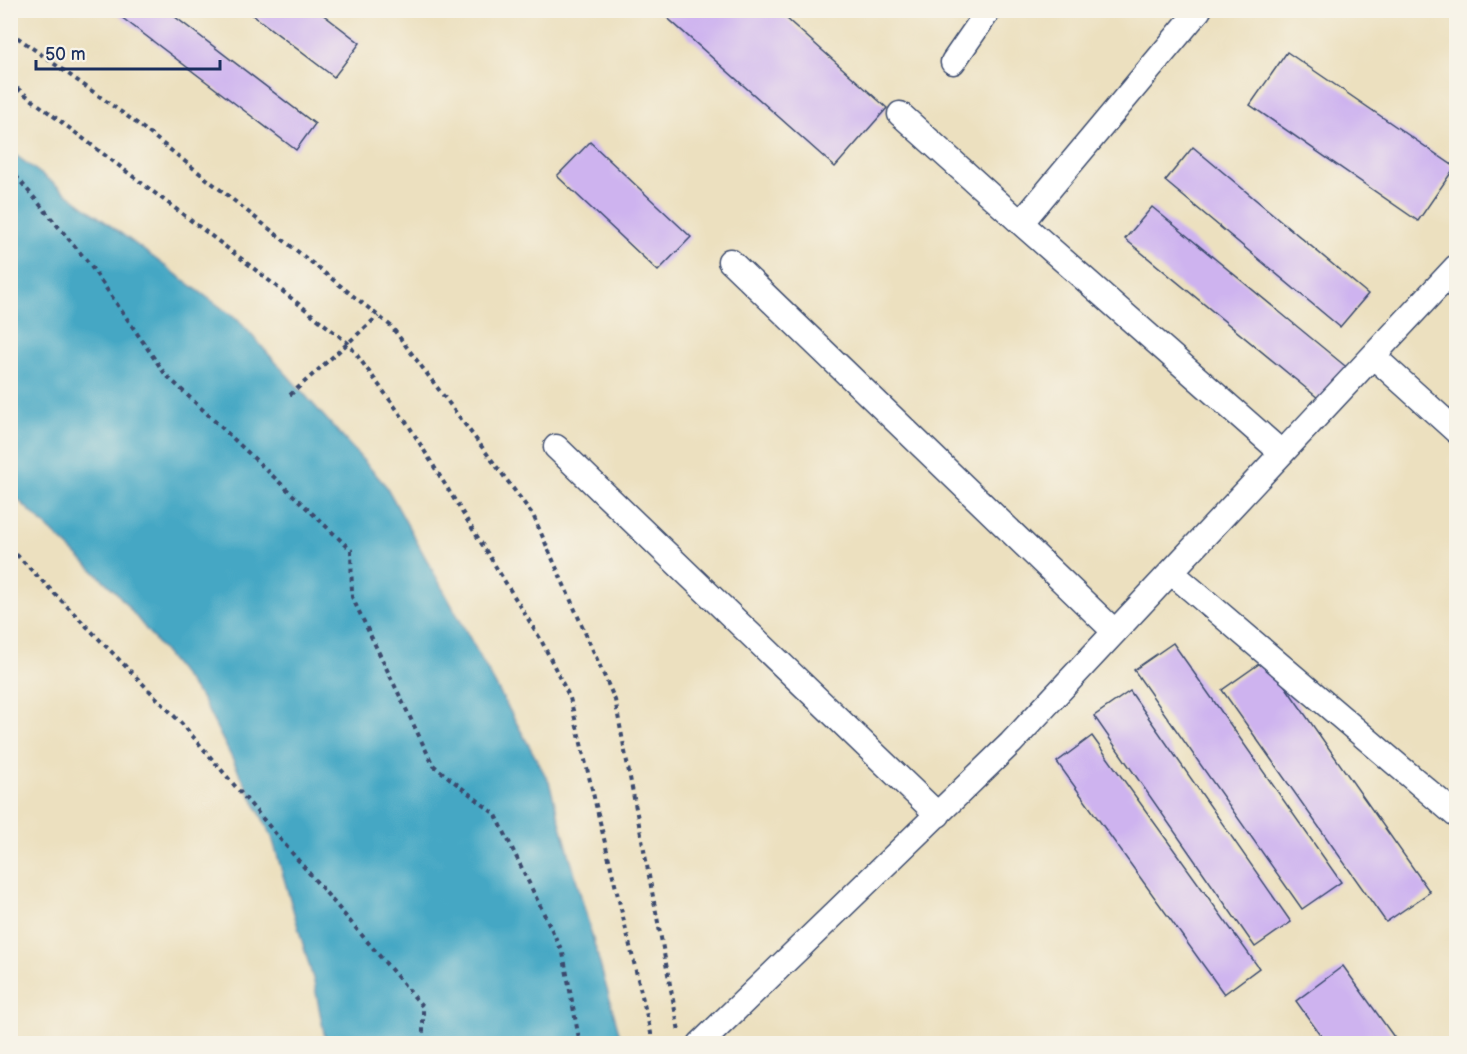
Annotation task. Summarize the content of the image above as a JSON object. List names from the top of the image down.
{
  "scale_bar": "50 m"
}
